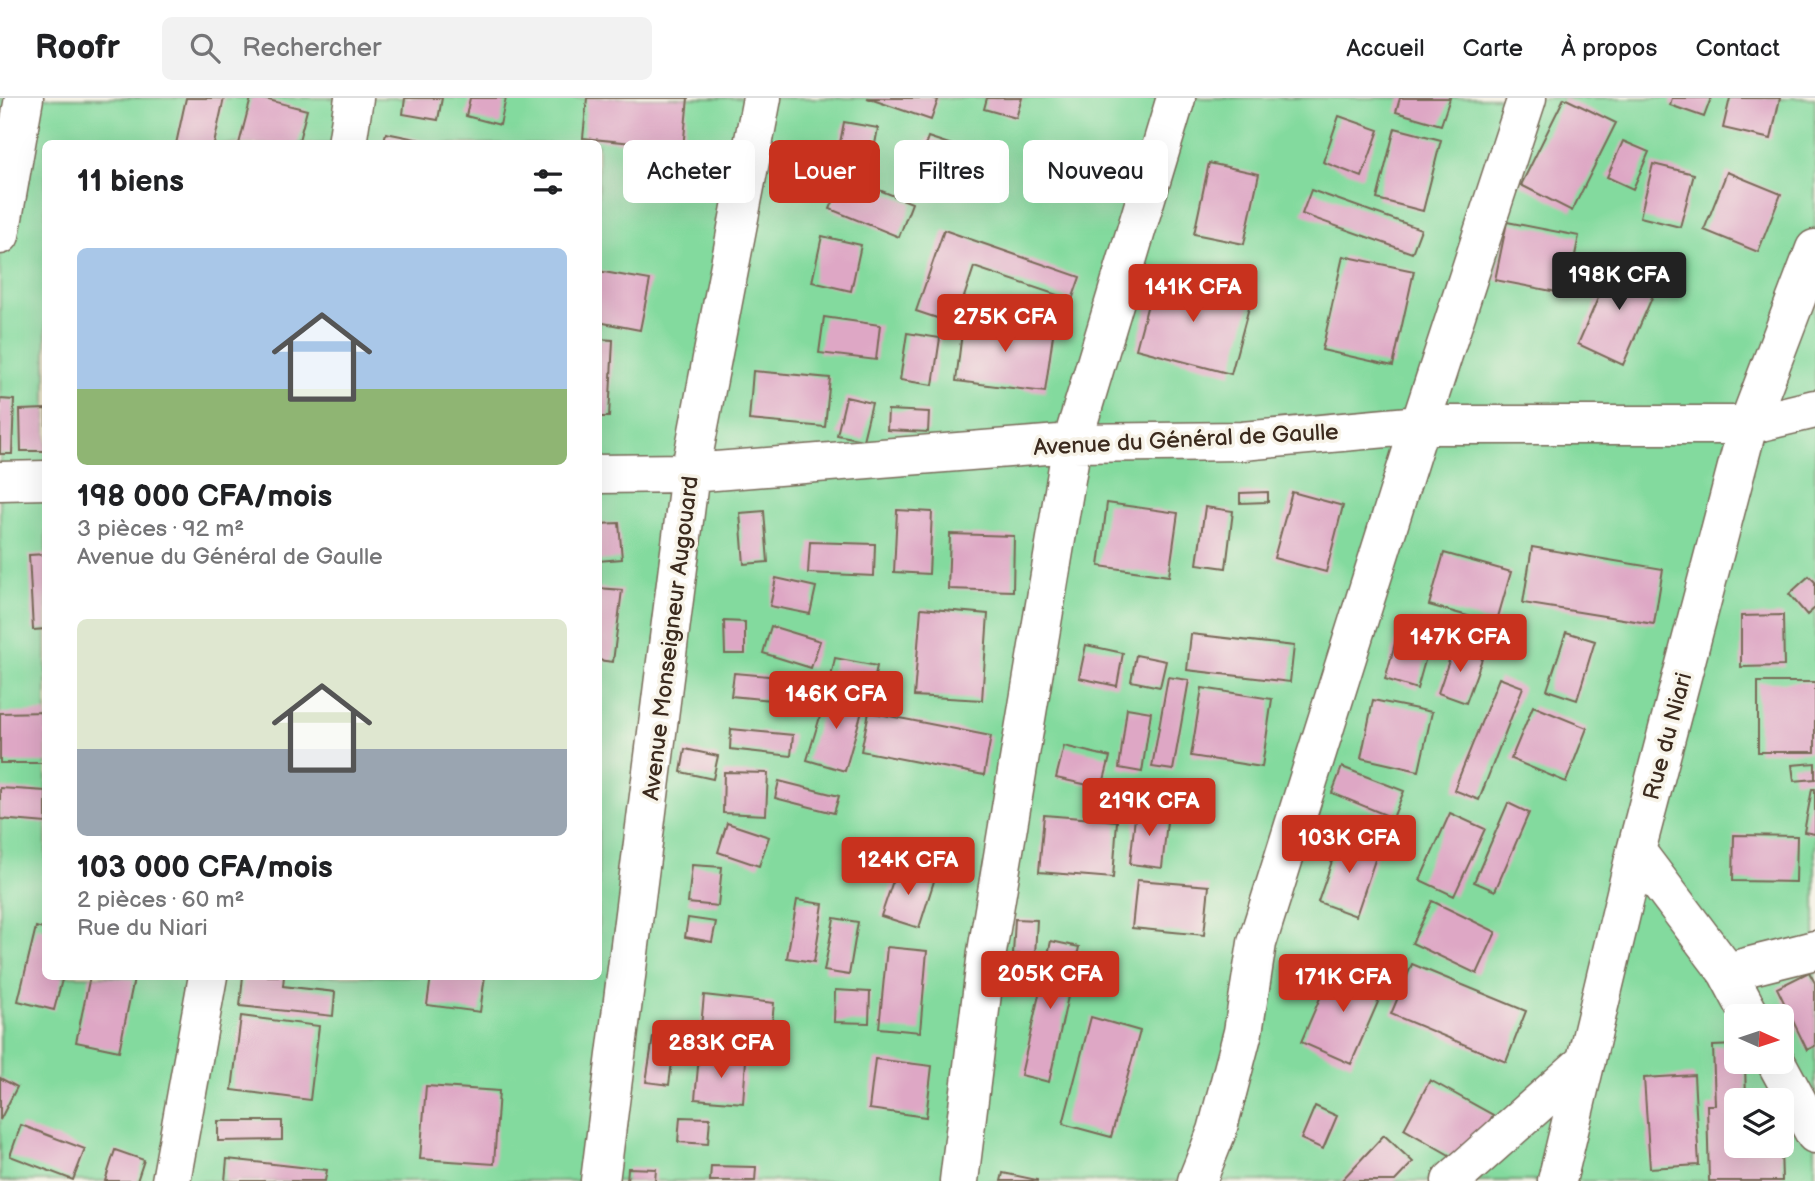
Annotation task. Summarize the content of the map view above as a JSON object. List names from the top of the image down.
{
  "streets": {
    "street": ["Avenue du Général de Gaulle", "Avenue Monseigneur Augouard", "Rue du Niari"]
  },
  "crossings": [
    ["Avenue du Général de Gaulle", "Avenue Monseigneur Augouard"],
    ["Avenue du Général de Gaulle", "Rue du Niari"]
  ],
  "north": "right",
  "page": {
    "header": "Roofr",
    "search": "Rechercher",
    "nav": [
      "Accueil",
      "Carte",
      "À propos",
      "Contact"
    ],
    "chip": [
      "Acheter",
      "Louer",
      "Filtres",
      "Nouveau"
    ],
    "heading": "11 biens",
    "list": [
      {
        "name": "198 000 CFA/mois",
        "note": "3 pièces · 92 m² · Avenue du Général de Gaulle"
      },
      {
        "name": "103 000 CFA/mois",
        "note": "2 pièces · 60 m² · Rue du Niari"
      }
    ],
    "price": [
      "198K CFA",
      "141K CFA",
      "275K CFA",
      "147K CFA",
      "146K CFA",
      "219K CFA",
      "103K CFA",
      "124K CFA",
      "205K CFA",
      "171K CFA",
      "283K CFA"
    ]
  }
}
